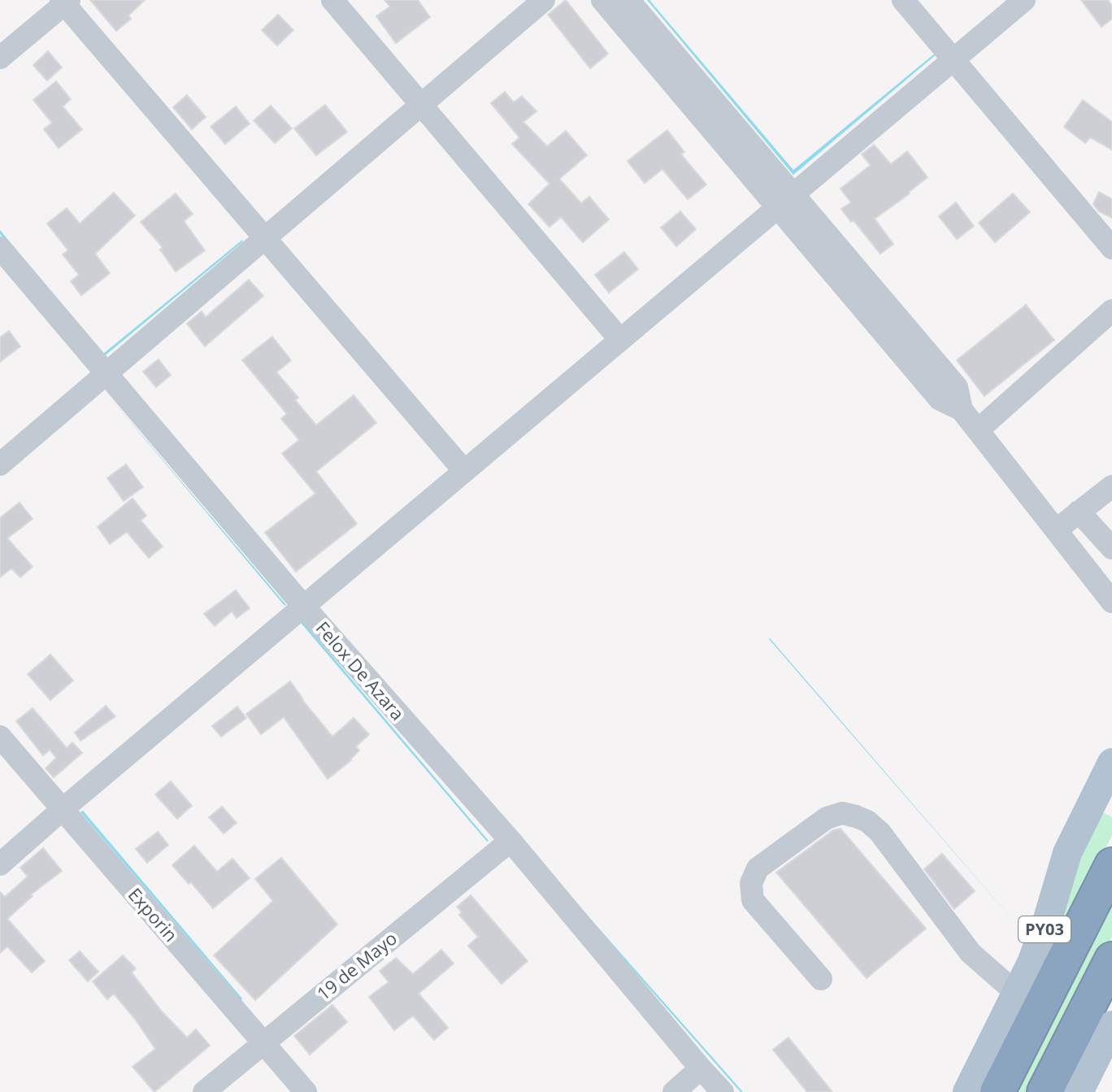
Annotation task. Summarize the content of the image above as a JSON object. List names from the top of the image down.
{
  "streets": {
    "highway": ["PY03"],
    "street": ["Felox De Azara", "Exporin", "19 de Mayo"]
  },
  "crossings": [
    ["Felox De Azara", "19 de Mayo"],
    ["Exporin", "19 de Mayo"]
  ]
}
